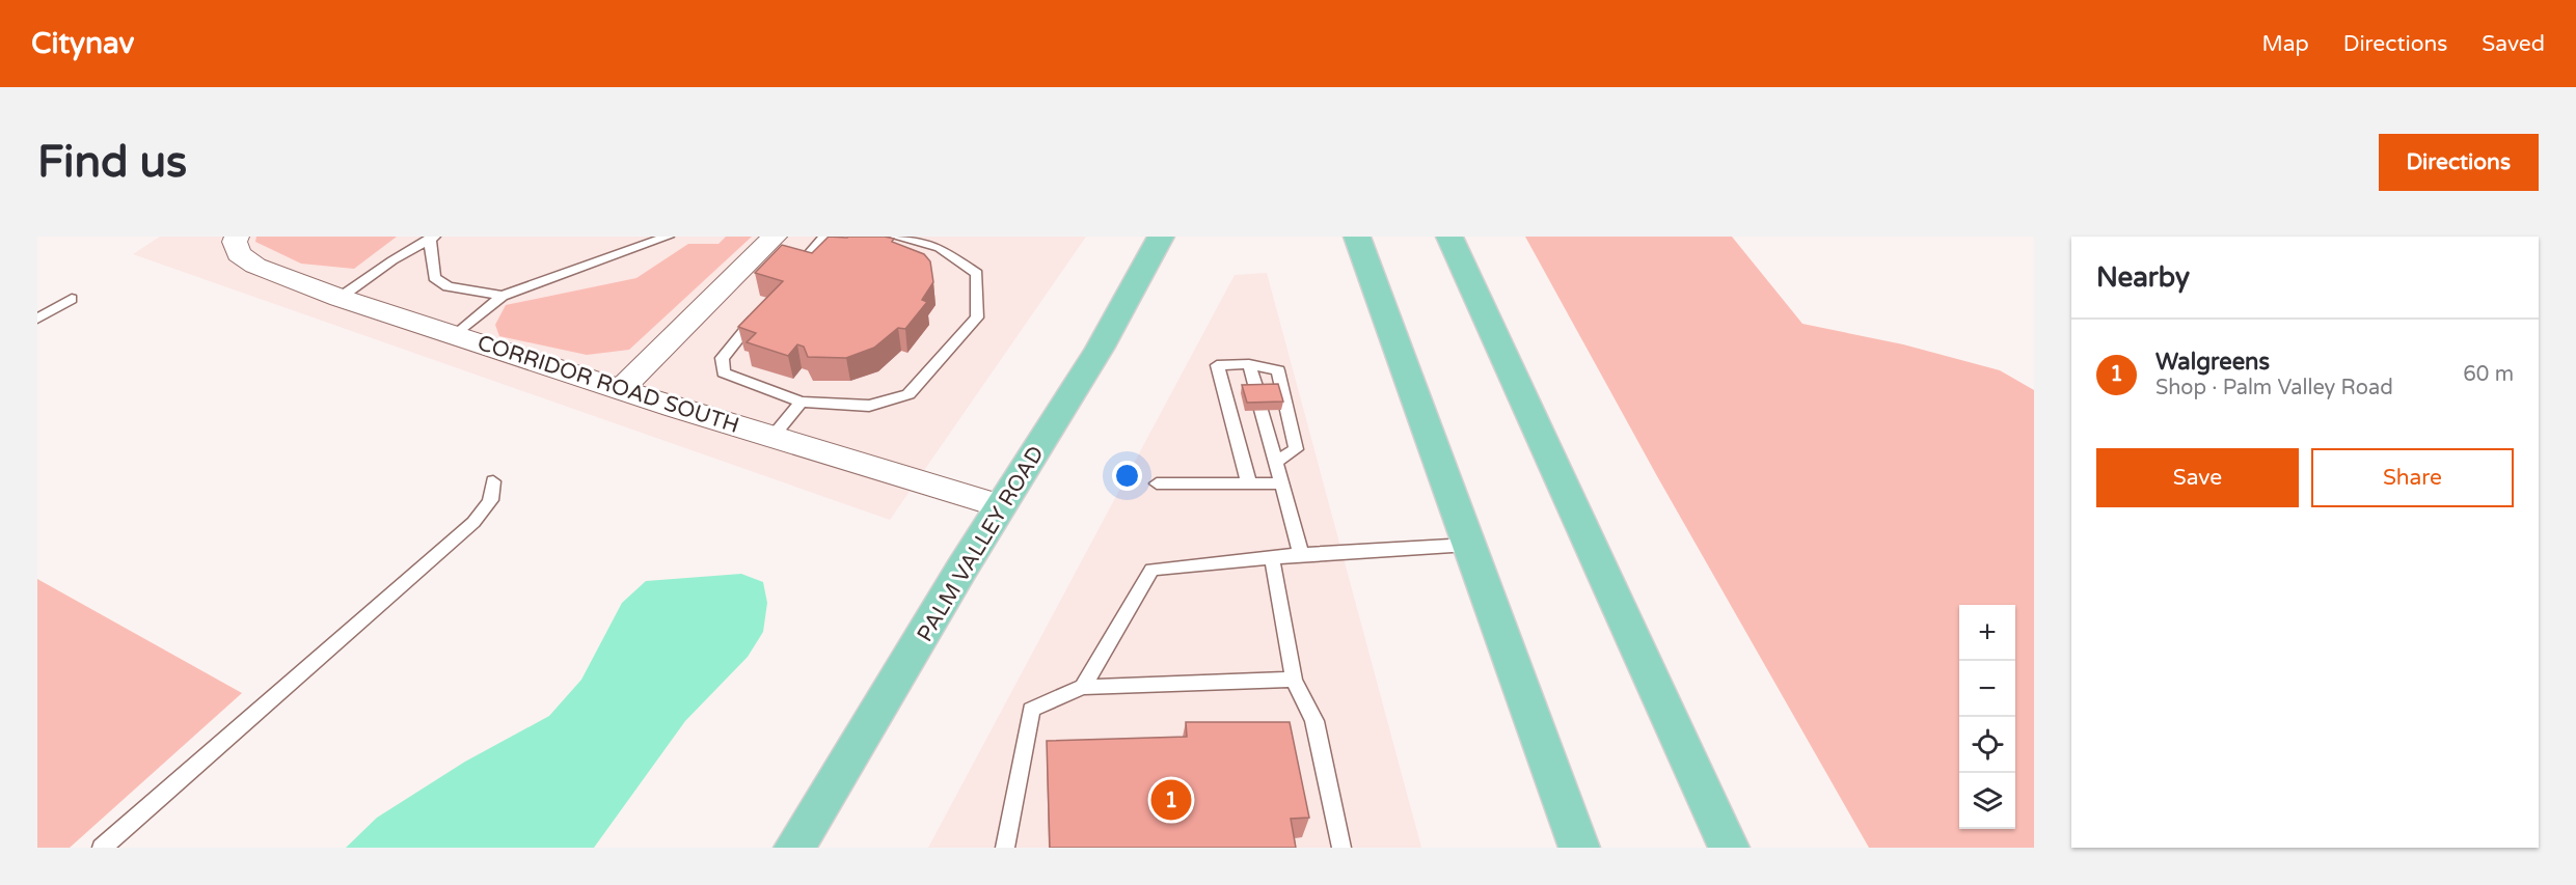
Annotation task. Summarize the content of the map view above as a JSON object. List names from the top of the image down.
{
  "streets": {
    "main road": ["PALM VALLEY ROAD"],
    "street": ["CORRIDOR ROAD SOUTH"]
  },
  "crossings": [
    ["CORRIDOR ROAD SOUTH", "PALM VALLEY ROAD"]
  ],
  "page": {
    "header": "Citynav",
    "nav": ["Map", "Directions", "Saved"],
    "buttons": [
      "Directions",
      ["Save", "Share"]
    ],
    "title": "Find us",
    "heading": "Nearby",
    "list": [
      {
        "mark": "1",
        "name": "Walgreens",
        "note": "Shop · Palm Valley Road",
        "value": "60 m"
      }
    ],
    "map_buttons": ["+", "−"],
    "pins": "1"
  }
}
